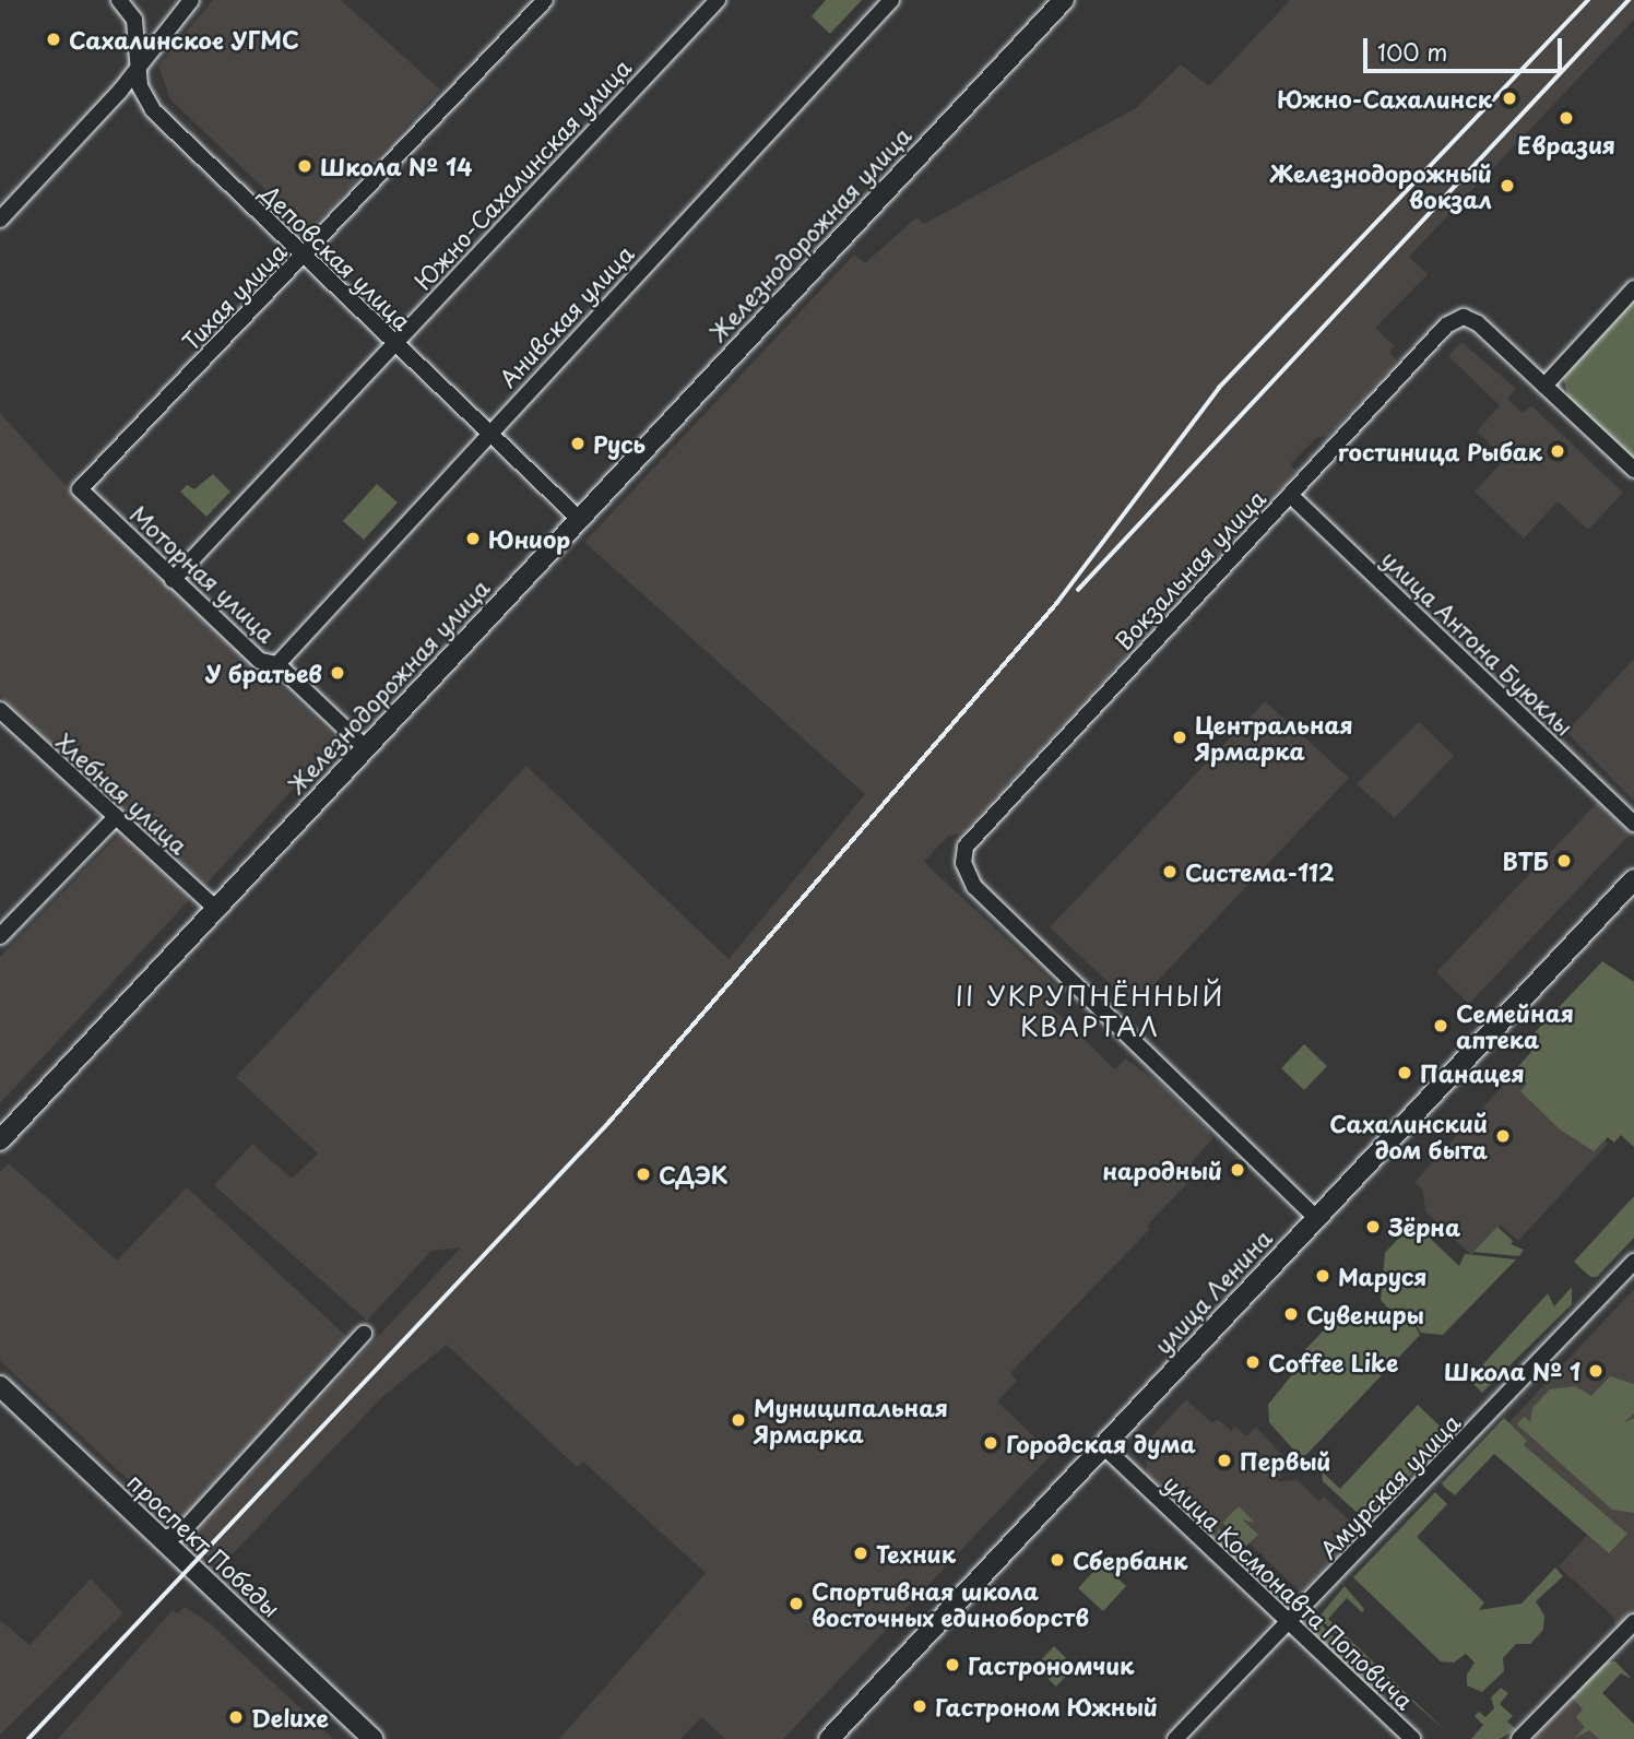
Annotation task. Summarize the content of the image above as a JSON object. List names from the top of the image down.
{
  "streets": {
    "main road": ["Железнодорожная улица", "улица Ленина", "проспект Победы"],
    "street": [
      "Южно-Сахалинская улица",
      "Деповская улица",
      "Тихая улица",
      "Анивская улица",
      "Вокзальная улица",
      "Моторная улица",
      "улица Антона Буюклы",
      "Хлебная улица",
      "Амурская улица",
      "улица Космонавта Поповича"
    ]
  },
  "crossings": [
    ["Южно-Сахалинская улица", "Деповская улица"],
    ["Южно-Сахалинская улица", "Моторная улица"],
    ["Железнодорожная улица", "Деповская улица"],
    ["Железнодорожная улица", "Моторная улица"],
    ["Железнодорожная улица", "Хлебная улица"],
    ["Деповская улица", "Тихая улица"],
    ["Деповская улица", "Анивская улица"],
    ["Тихая улица", "Моторная улица"],
    ["Анивская улица", "Моторная улица"],
    ["Вокзальная улица", "улица Антона Буюклы"],
    ["Вокзальная улица", "улица Ленина"],
    ["улица Ленина", "улица Космонавта Поповича"],
    ["Амурская улица", "улица Космонавта Поповича"]
  ],
  "districts": ["II УКРУПНЁННЫЙ КВАРТАЛ"],
  "places": [
    "Сахалинское УГМС",
    "Южно-Сахалинск",
    "Евразия",
    "Школа № 14",
    "Железнодорожный вокзал",
    "Русь",
    "гостиница Рыбак",
    "Юниор",
    "У братьев",
    "Центральная Ярмарка",
    "ВТБ",
    "Система-112",
    "Семейная аптека",
    "Панацея",
    "Сахалинский дом быта",
    "народный",
    "СДЭК",
    "Зёрна",
    "Маруся",
    "Сувениры",
    "Coffee Like",
    "Школа № 1",
    "Муниципальная Ярмарка",
    "Городская дума",
    "Первый",
    "Техник",
    "Сбербанк",
    "Спортивная школа восточных единоборств",
    "Гастрономчик",
    "Гастроном Южный",
    "Deluxe"
  ],
  "scale_bar": "100 m"
}
